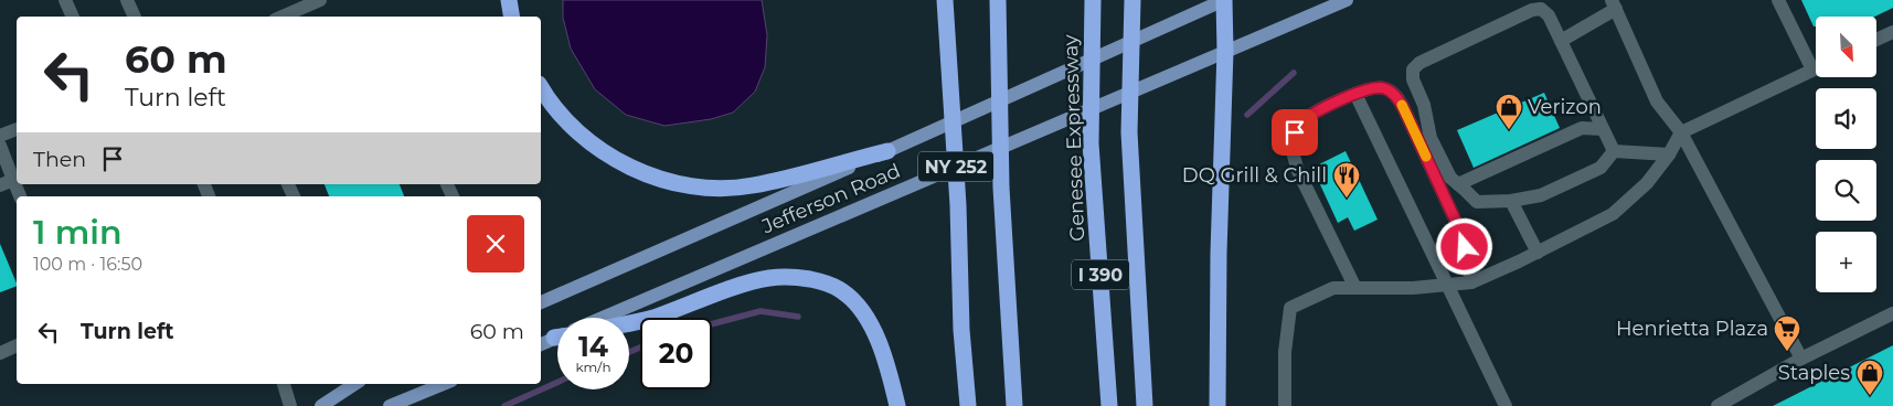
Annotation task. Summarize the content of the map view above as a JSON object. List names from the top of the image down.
{
  "streets": {
    "highway": ["Genesee Expressway", "I 390"],
    "main road": ["NY 252", "Jefferson Road"]
  },
  "places": {
    "shop": ["Verizon", "Staples"],
    "restaurant": ["DQ Grill & Chill"],
    "supermarket": ["Henrietta Plaza"]
  },
  "north": "bottom right",
  "page": {
    "map_buttons": "+",
    "turn": ["60 m", "Turn left"],
    "then": "Then",
    "heading": ["1 min", "100 m · 16:50"],
    "list": [
      {
        "name": "Turn left",
        "value": "60 m"
      }
    ],
    "speed": "14 km/h",
    "limit": "20"
  }
}
